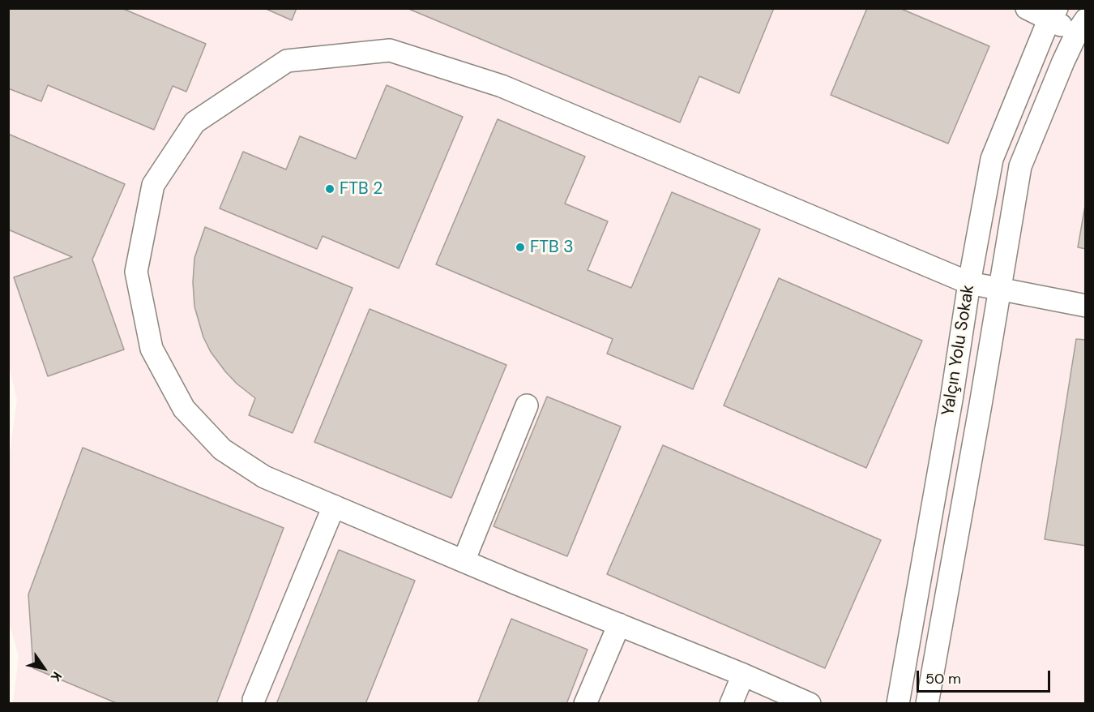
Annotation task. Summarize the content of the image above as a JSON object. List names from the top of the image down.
{
  "streets": {
    "street": ["Yalçın Yolu Sokak"]
  },
  "places": ["FTB 2", "FTB 3"],
  "scale_bar": "50 m",
  "north": "bottom right"
}
